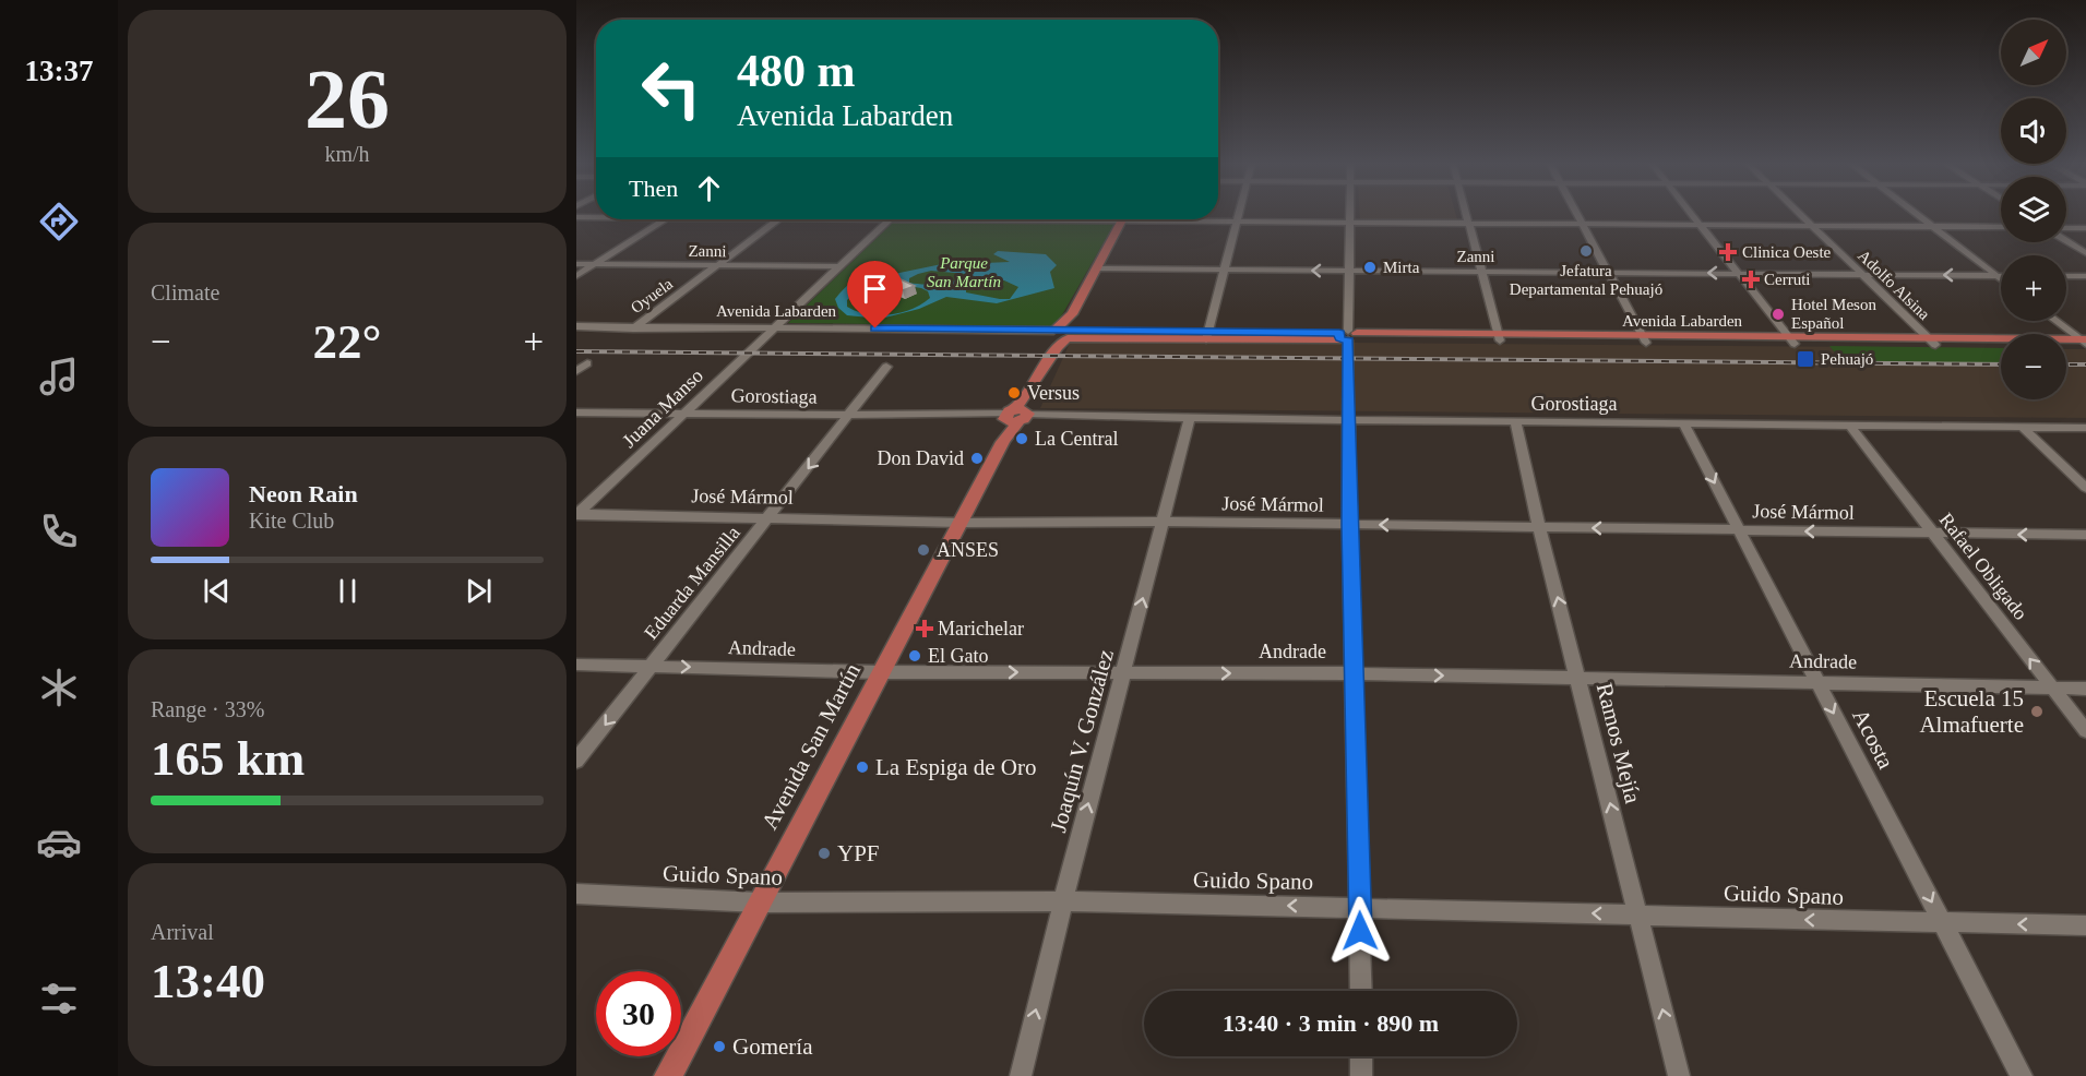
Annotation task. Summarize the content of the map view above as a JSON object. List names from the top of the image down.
{
  "streets": {
    "main road": ["Avenida Labarden", "Avenida San Martín"],
    "street": [
      "Zanni",
      "Adolfo Alsina",
      "Oyuela",
      "Gorostiaga",
      "Juana Manso",
      "José Mármol",
      "Rafael Obligado",
      "Eduarda Mansilla",
      "Andrade",
      "Acosta",
      "Joaquín V. González",
      "Ramos Mejía",
      "Guido Spano"
    ]
  },
  "crossings": [
    ["Zanni", "Adolfo Alsina"],
    ["Zanni", "Oyuela"],
    ["Zanni", "Juana Manso"],
    ["Adolfo Alsina", "Avenida Labarden"],
    ["Oyuela", "Avenida Labarden"],
    ["Avenida Labarden", "Juana Manso"],
    ["Avenida Labarden", "Avenida San Martín"],
    ["Gorostiaga", "Juana Manso"],
    ["Gorostiaga", "Rafael Obligado"],
    ["Gorostiaga", "Eduarda Mansilla"],
    ["Gorostiaga", "Acosta"],
    ["Gorostiaga", "Joaquín V. González"],
    ["Gorostiaga", "Ramos Mejía"],
    ["Gorostiaga", "Avenida San Martín"],
    ["Juana Manso", "José Mármol"],
    ["José Mármol", "Rafael Obligado"],
    ["José Mármol", "Eduarda Mansilla"],
    ["José Mármol", "Acosta"],
    ["José Mármol", "Joaquín V. González"],
    ["José Mármol", "Ramos Mejía"],
    ["José Mármol", "Avenida San Martín"],
    ["Rafael Obligado", "Andrade"],
    ["Eduarda Mansilla", "Andrade"],
    ["Andrade", "Acosta"],
    ["Andrade", "Joaquín V. González"],
    ["Andrade", "Ramos Mejía"],
    ["Andrade", "Avenida San Martín"],
    ["Acosta", "Guido Spano"],
    ["Joaquín V. González", "Guido Spano"],
    ["Ramos Mejía", "Guido Spano"],
    ["Avenida San Martín", "Guido Spano"]
  ],
  "one_way": [
    "José Mármol",
    "Rafael Obligado",
    "Eduarda Mansilla",
    "Andrade",
    "Acosta",
    "Joaquín V. González",
    "Ramos Mejía",
    "Guido Spano"
  ],
  "parks": ["Parque San Martín"],
  "places": {
    "other": [
      "Jefatura Departamental Pehuajó",
      "Mirta",
      "Hotel Meson Español",
      "Versus",
      "La Central",
      "Don David",
      "ANSES",
      "El Gato",
      "Escuela 15 Almafuerte",
      "La Espiga de Oro",
      "YPF",
      "Gomería"
    ],
    "health": ["Clinica Oeste", "Cerruti", "Marichelar"],
    "transit": ["Pehuajó"]
  },
  "north": "top right",
  "page": {
    "tabs": "13:37",
    "tile": [
      ["26", "km/h"],
      "Climate",
      ["Range · 33%", "165 km"],
      ["Arrival", "13:40"]
    ],
    "map_buttons": ["+", "−"],
    "turn": ["480 m", "Avenida Labarden"],
    "then": "Then",
    "heat": ["−", "22°", "+"],
    "song": ["Neon Rain", "Kite Club"],
    "limit": "30",
    "trip": "13:40 · 3 min · 890 m"
  }
}
